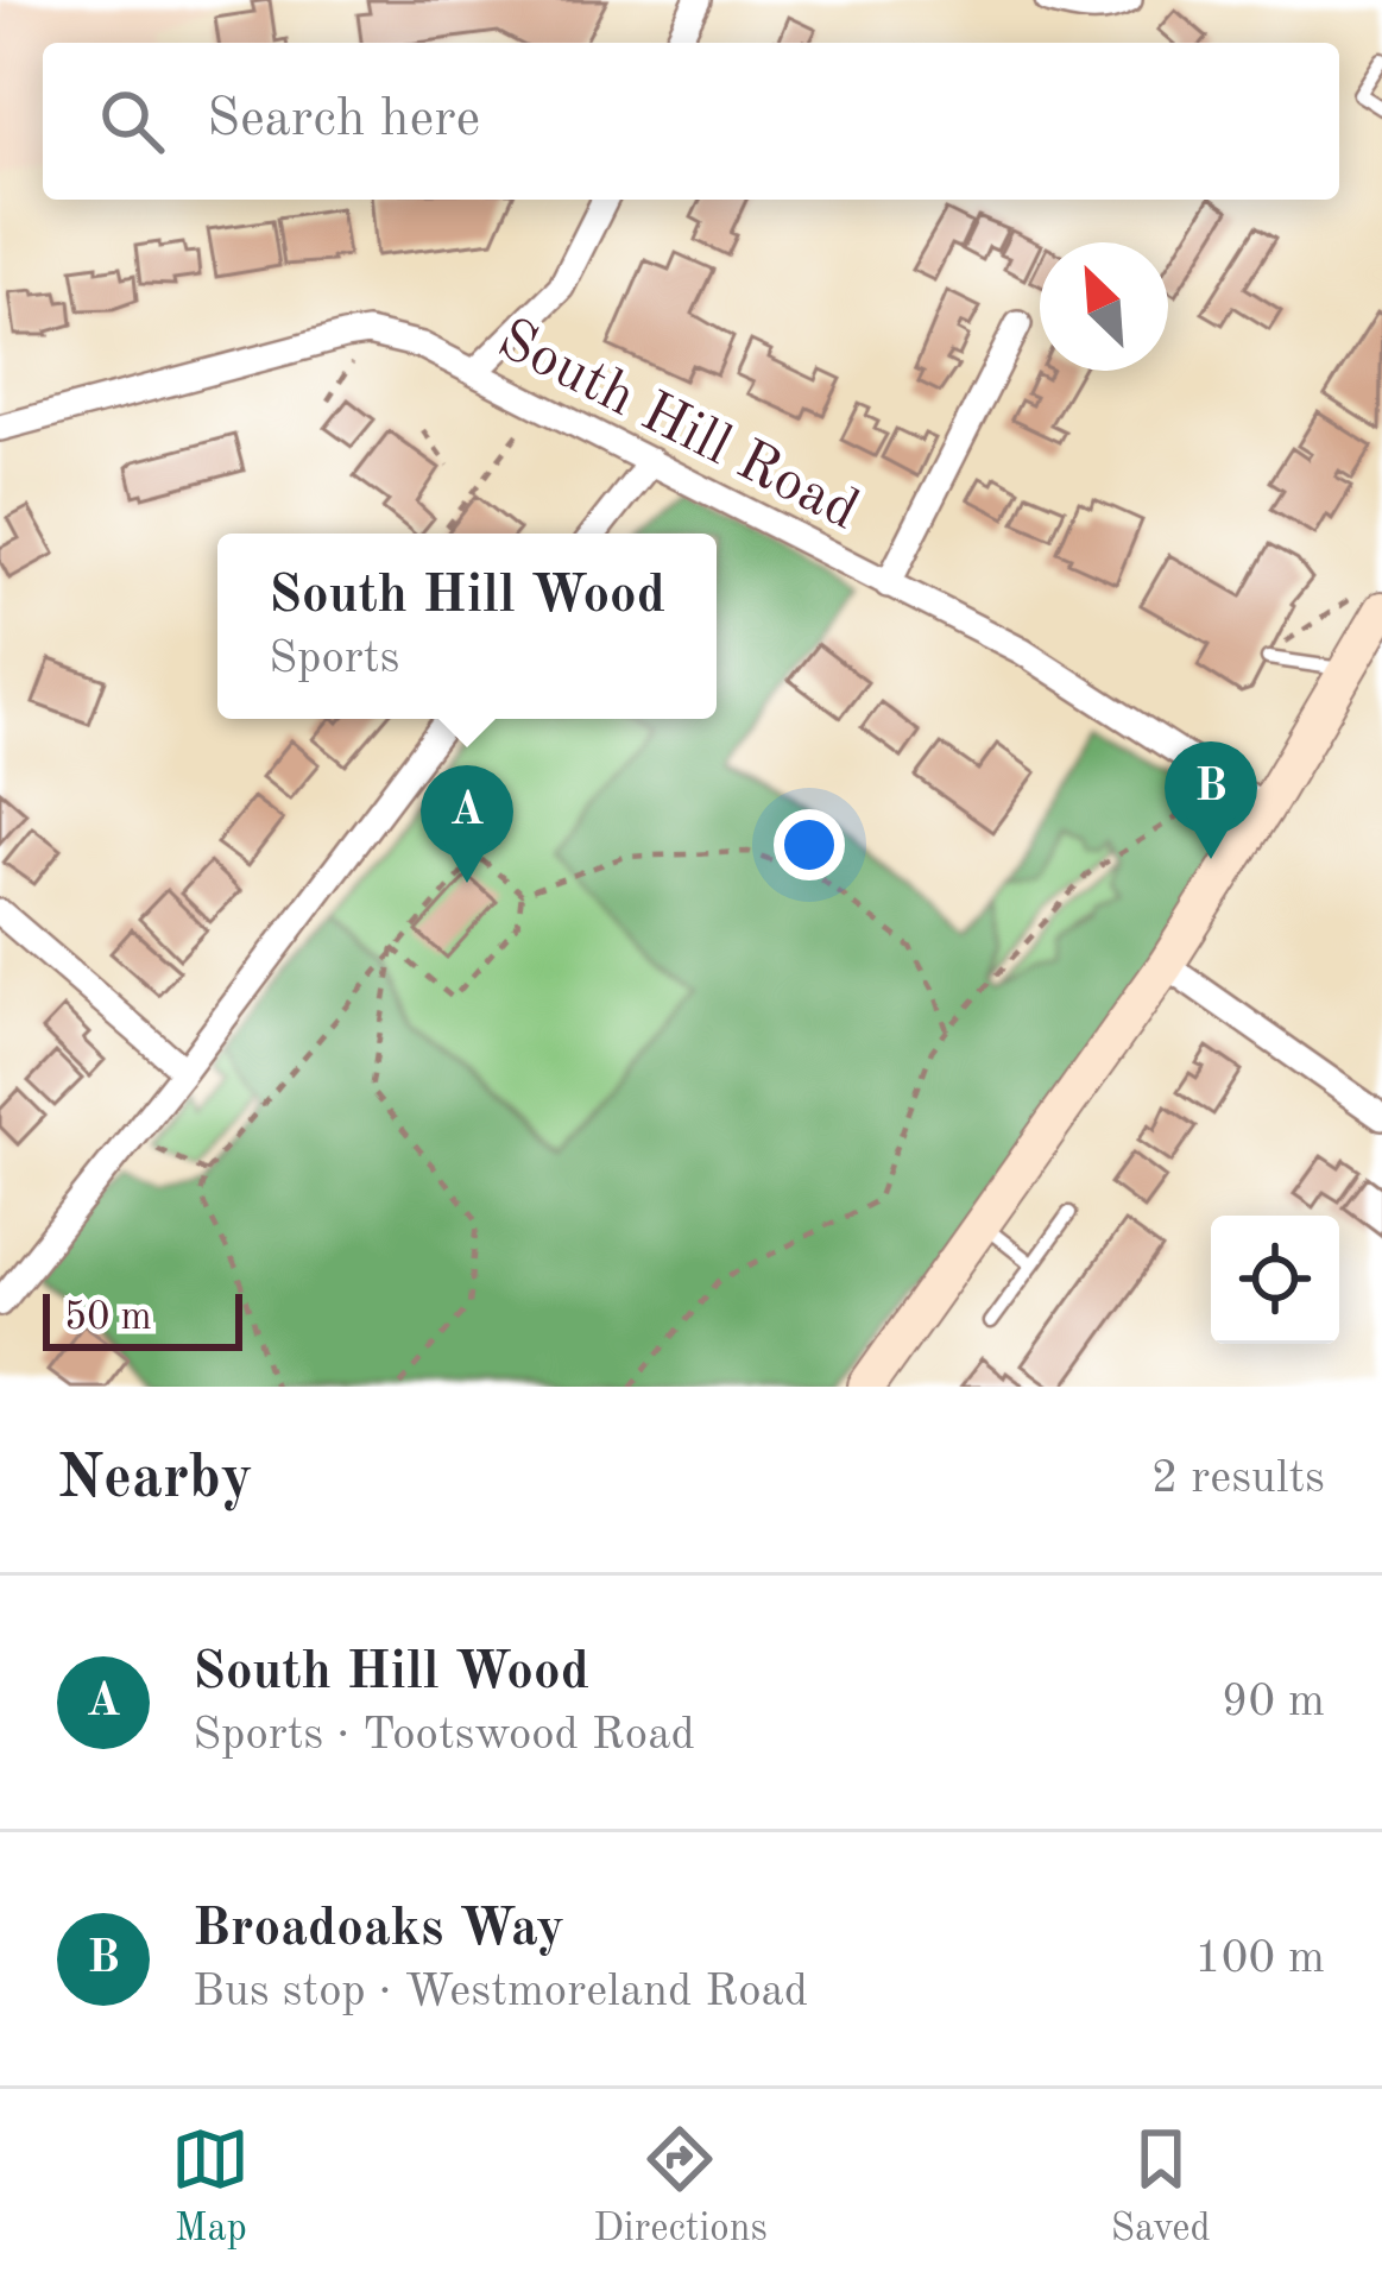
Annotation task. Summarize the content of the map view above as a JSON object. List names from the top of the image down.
{
  "streets": {
    "street": ["South Hill Road"]
  },
  "scale_bar": "50 m",
  "north": "top left",
  "page": {
    "search": "Search here",
    "popup": ["South Hill Wood", "Sports"],
    "pins": ["B", "A"],
    "scale": "50 m",
    "heading": ["Nearby", "2 results"],
    "list": [
      {
        "mark": "A",
        "name": "South Hill Wood",
        "note": "Sports · Tootswood Road",
        "value": "90 m"
      },
      {
        "mark": "B",
        "name": "Broadoaks Way",
        "note": "Bus stop · Westmoreland Road",
        "value": "100 m"
      }
    ],
    "nav": ["Map", "Directions", "Saved"]
  }
}
